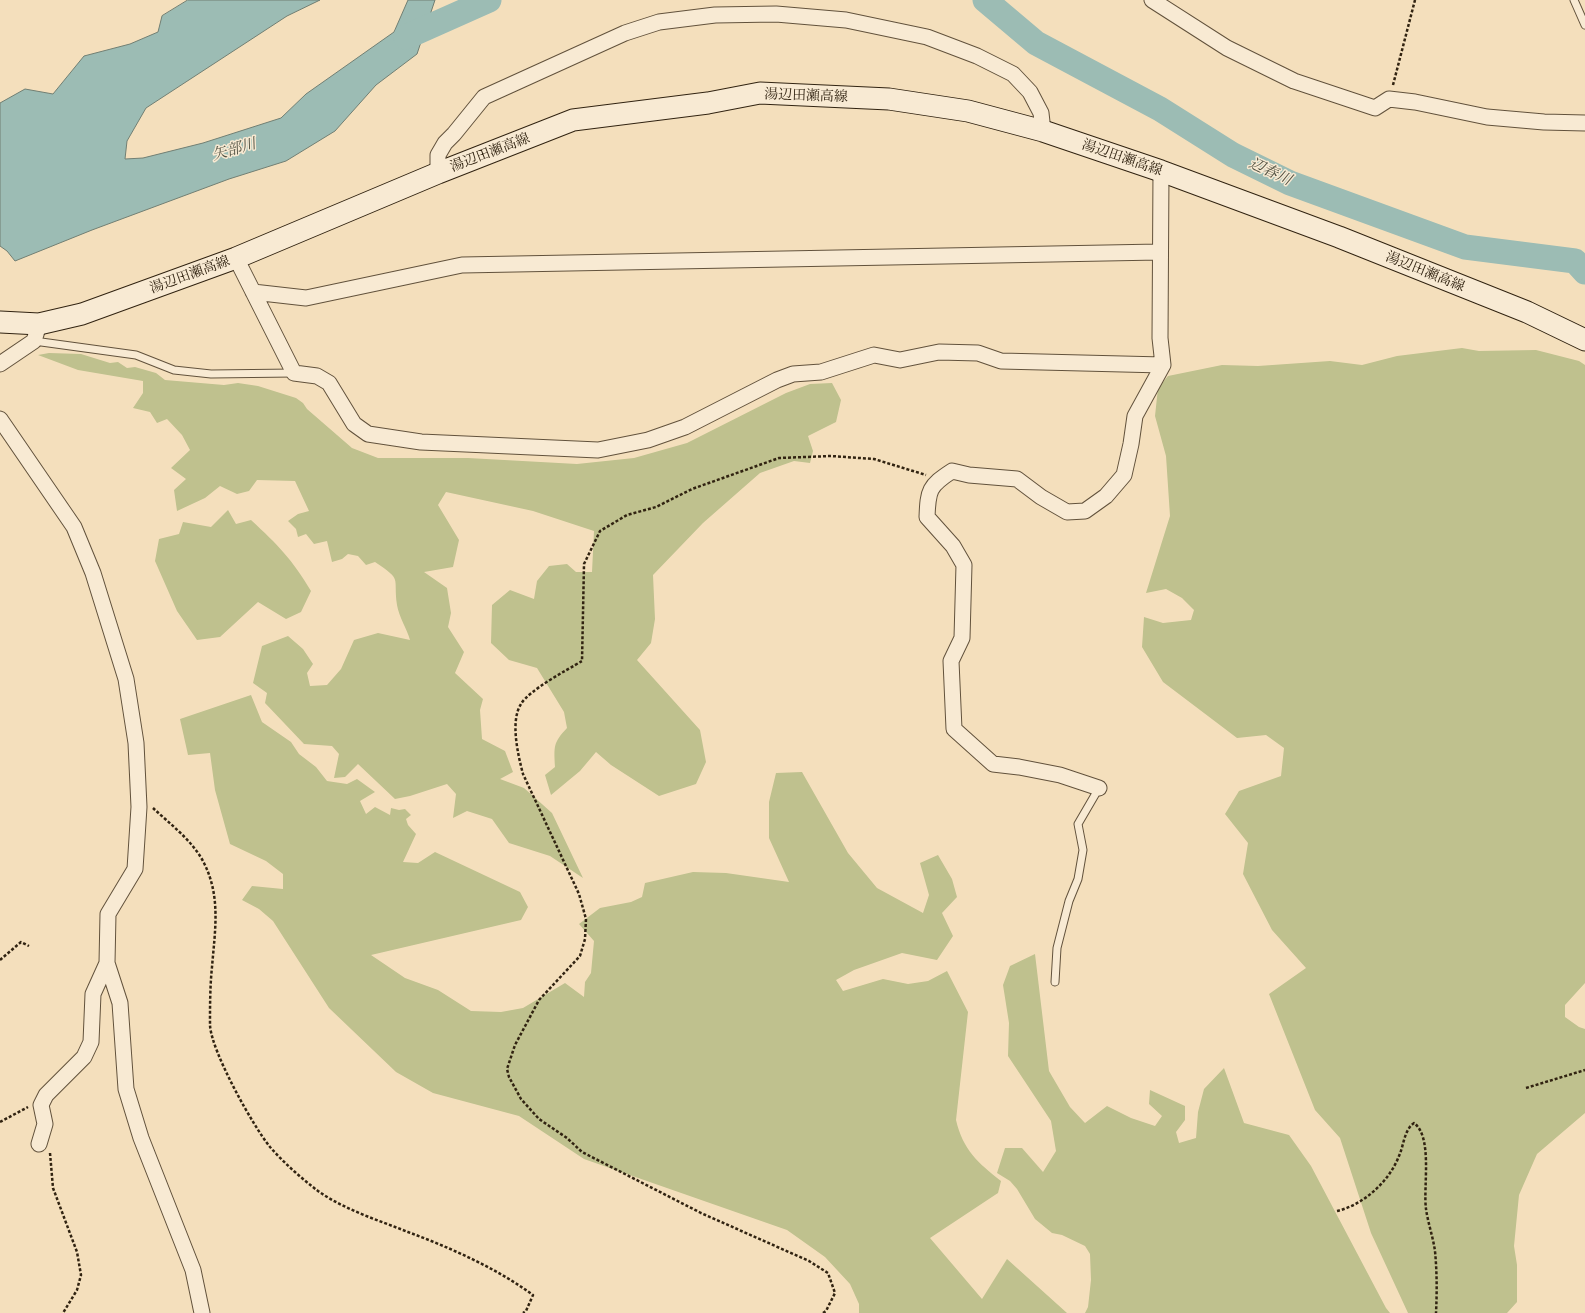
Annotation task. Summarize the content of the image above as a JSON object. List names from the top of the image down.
{
  "streets": {
    "main road": ["湯辺田瀬高線"]
  },
  "water": ["矢部川", "辺春川"]
}
